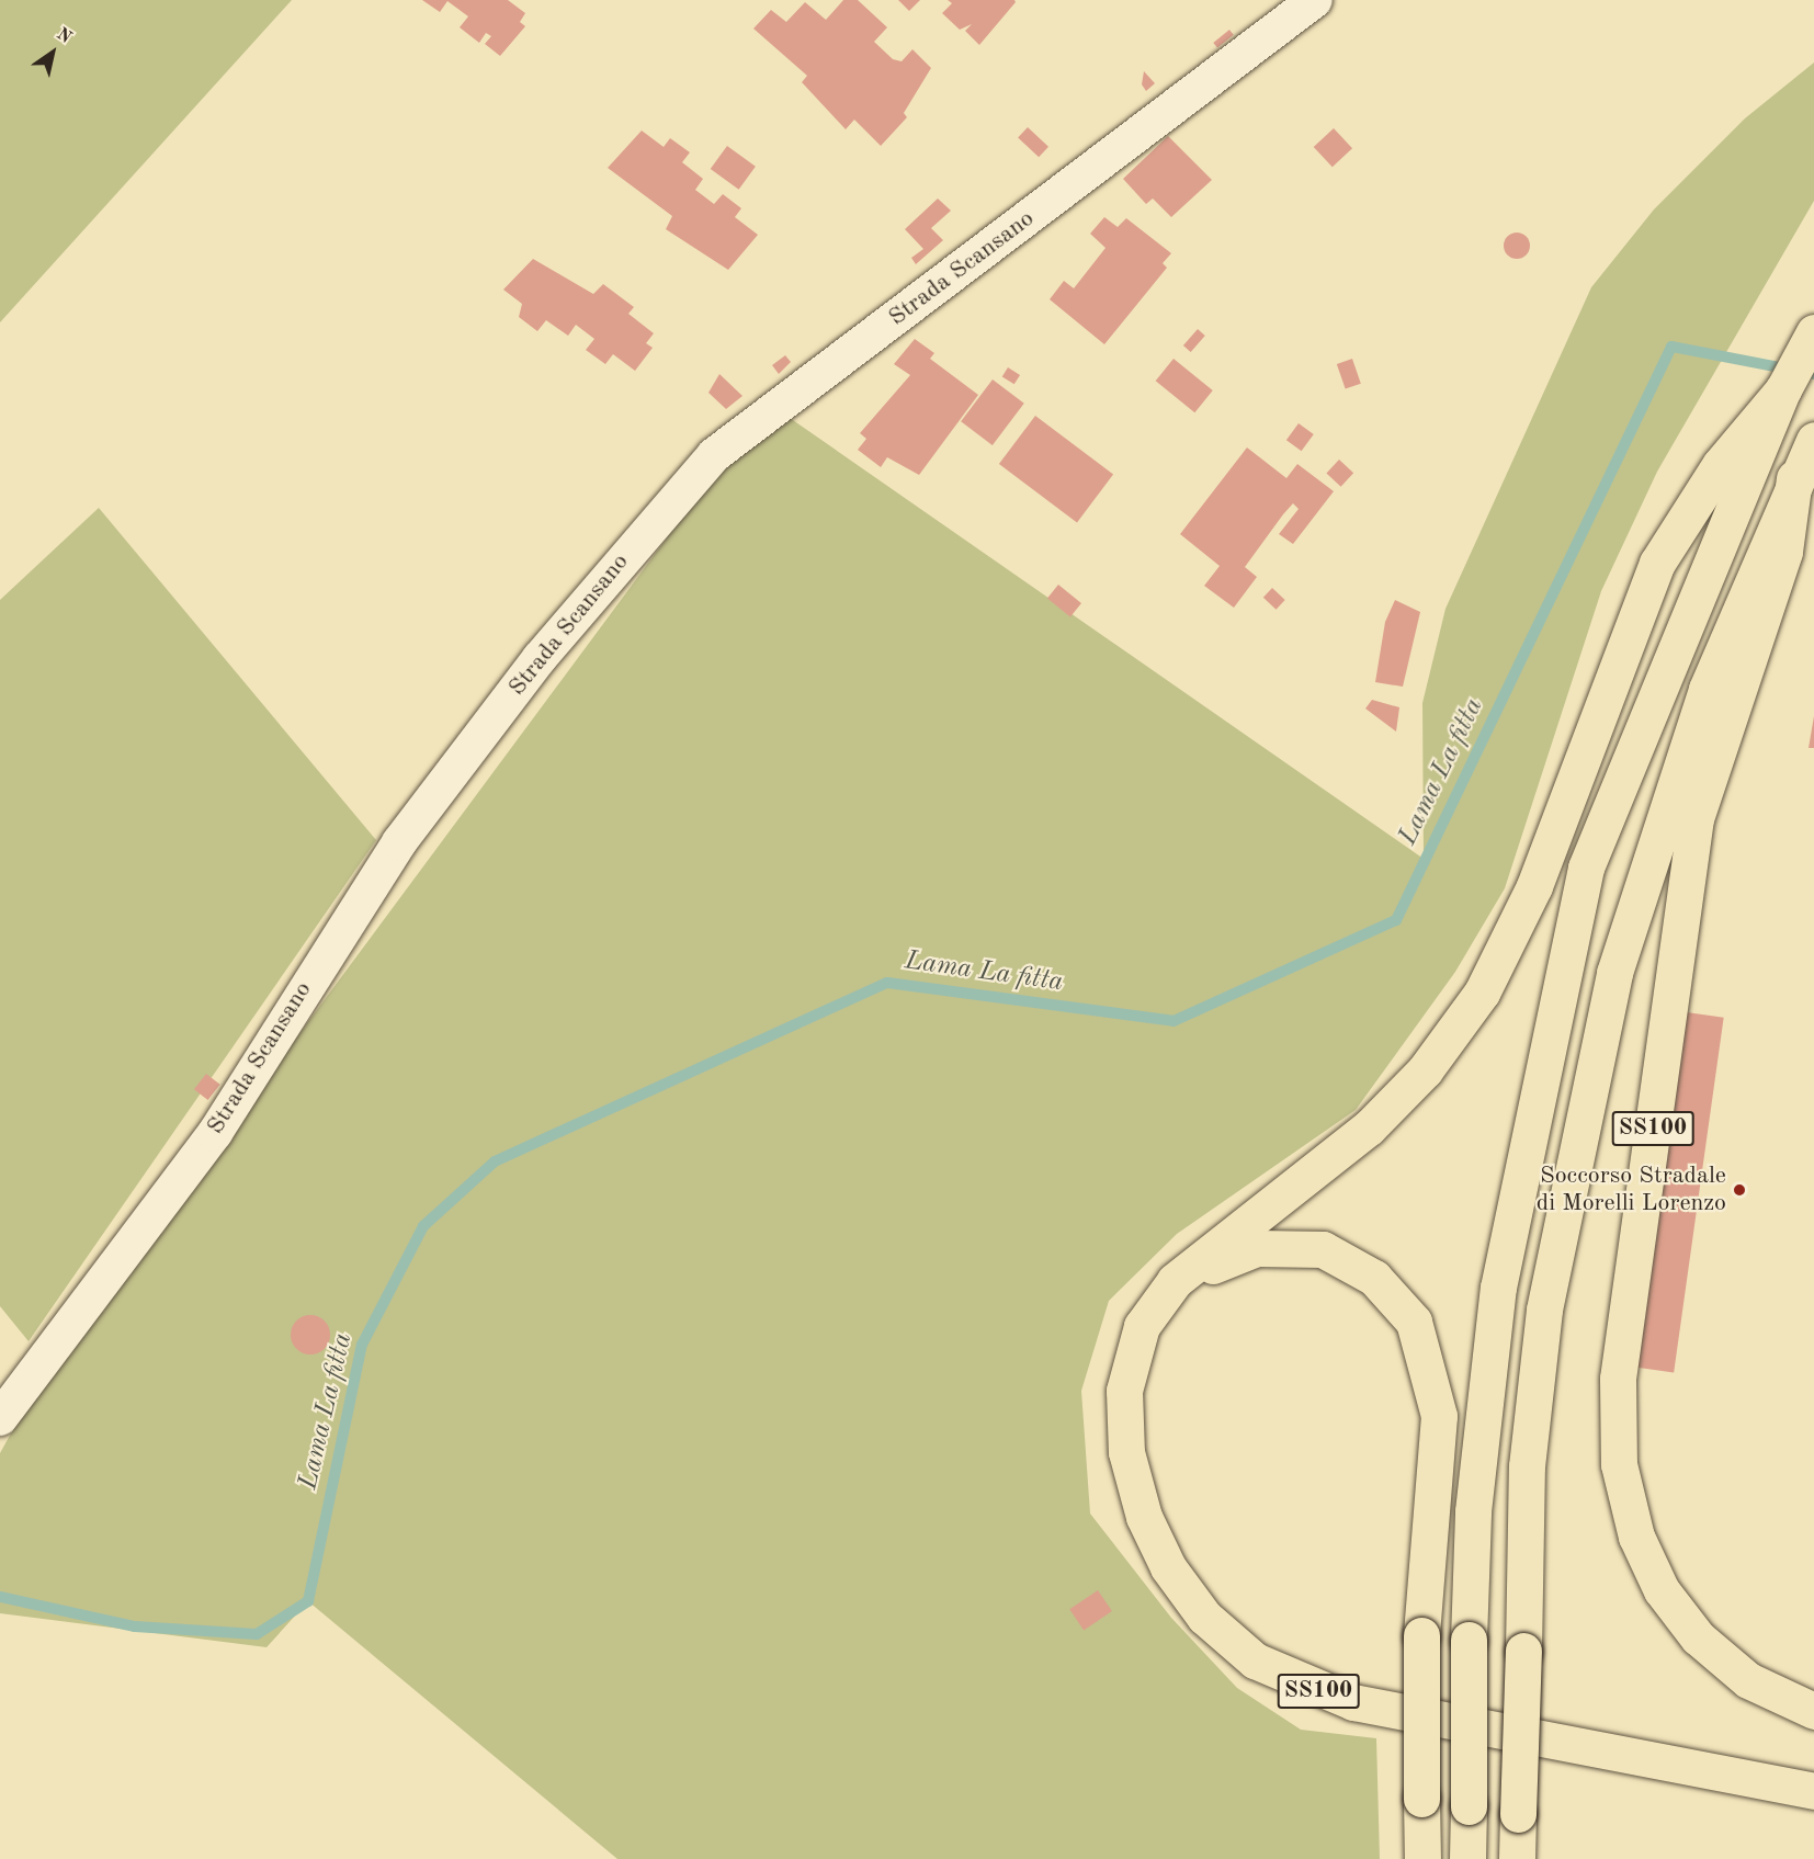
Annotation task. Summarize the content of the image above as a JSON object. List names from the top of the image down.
{
  "streets": {
    "highway": ["SS100"],
    "street": ["Strada Scansano"]
  },
  "water": ["Lama La fitta"],
  "places": ["Soccorso Stradale di Morelli Lorenzo"],
  "north": "top right"
}
